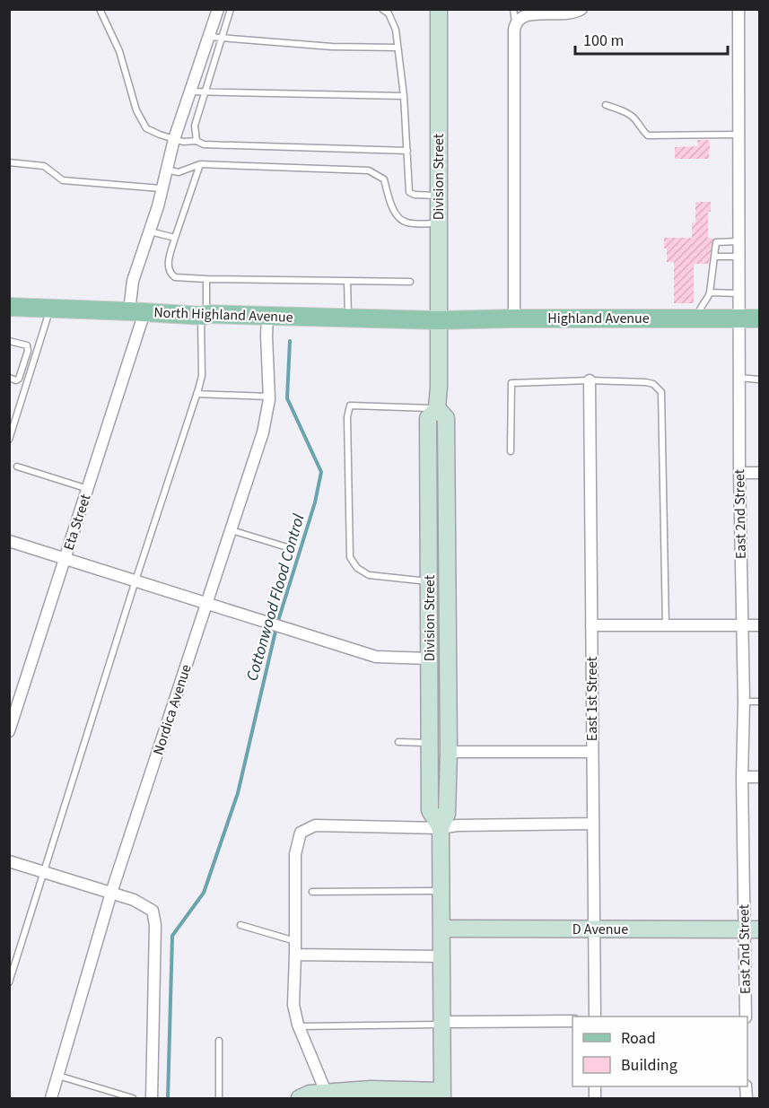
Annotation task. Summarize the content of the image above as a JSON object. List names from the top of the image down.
{
  "streets": {
    "main road": [
      "Division Street",
      "North Highland Avenue",
      "Highland Avenue",
      "D Avenue"
    ],
    "street": [
      "East 2nd Street",
      "Eta Street",
      "East 1st Street",
      "Nordica Avenue"
    ]
  },
  "crossings": [
    ["Division Street", "North Highland Avenue"],
    ["Division Street", "Highland Avenue"],
    ["Division Street", "D Avenue"],
    ["North Highland Avenue", "Highland Avenue"],
    ["North Highland Avenue", "Eta Street"],
    ["North Highland Avenue", "Nordica Avenue"],
    ["Highland Avenue", "East 2nd Street"],
    ["East 2nd Street", "D Avenue"],
    ["East 1st Street", "D Avenue"]
  ],
  "water": ["Cottonwood Flood Control"],
  "legend": ["Road", "Building"],
  "scale_bar": "100 m"
}
